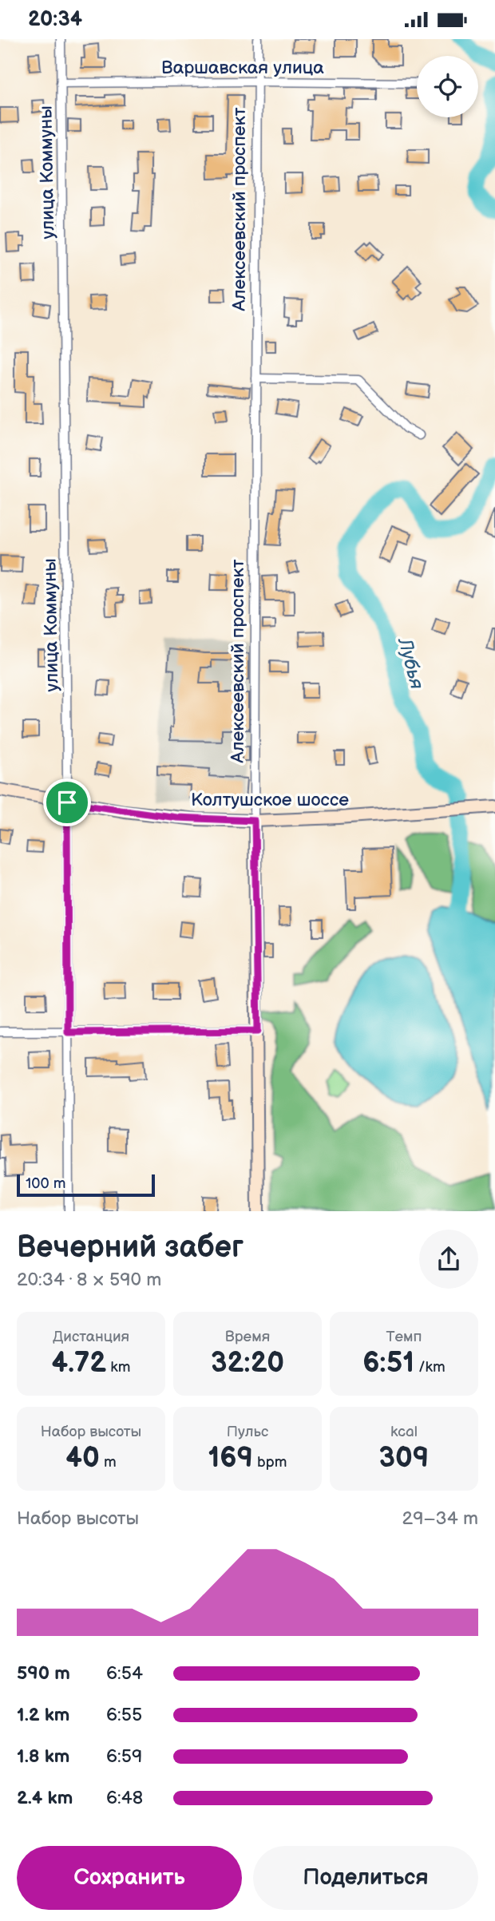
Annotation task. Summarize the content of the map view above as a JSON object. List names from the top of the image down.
{
  "streets": {
    "main road": ["Алексеевский проспект", "Колтушское шоссе"],
    "street": ["Варшавская улица", "улица Коммуны"]
  },
  "crossings": [
    ["Варшавская улица", "улица Коммуны"],
    ["Варшавская улица", "Алексеевский проспект"],
    ["улица Коммуны", "Колтушское шоссе"],
    ["Алексеевский проспект", "Колтушское шоссе"]
  ],
  "water": ["Лубья"],
  "scale_bar": "100 m",
  "page": {
    "status": "20:34",
    "scale": "100 m",
    "heading": ["Вечерний забег", "20:34 · 8 × 590 m"],
    "stats": [
      ["Дистанция", "4.72 km"],
      ["Время", "32:20"],
      ["Темп", "6:51 /km"],
      ["Набор высоты", "40 m"],
      ["Пульс", "169 bpm"],
      ["kcal", "309"]
    ],
    "chart": ["Набор высоты", "29–34 m"],
    "list": [
      {
        "name": "590 m",
        "note": "6:54"
      },
      {
        "name": "1.2 km",
        "note": "6:55"
      },
      {
        "name": "1.8 km",
        "note": "6:59"
      },
      {
        "name": "2.4 km",
        "note": "6:48"
      }
    ],
    "buttons": ["Сохранить", "Поделиться"]
  }
}
